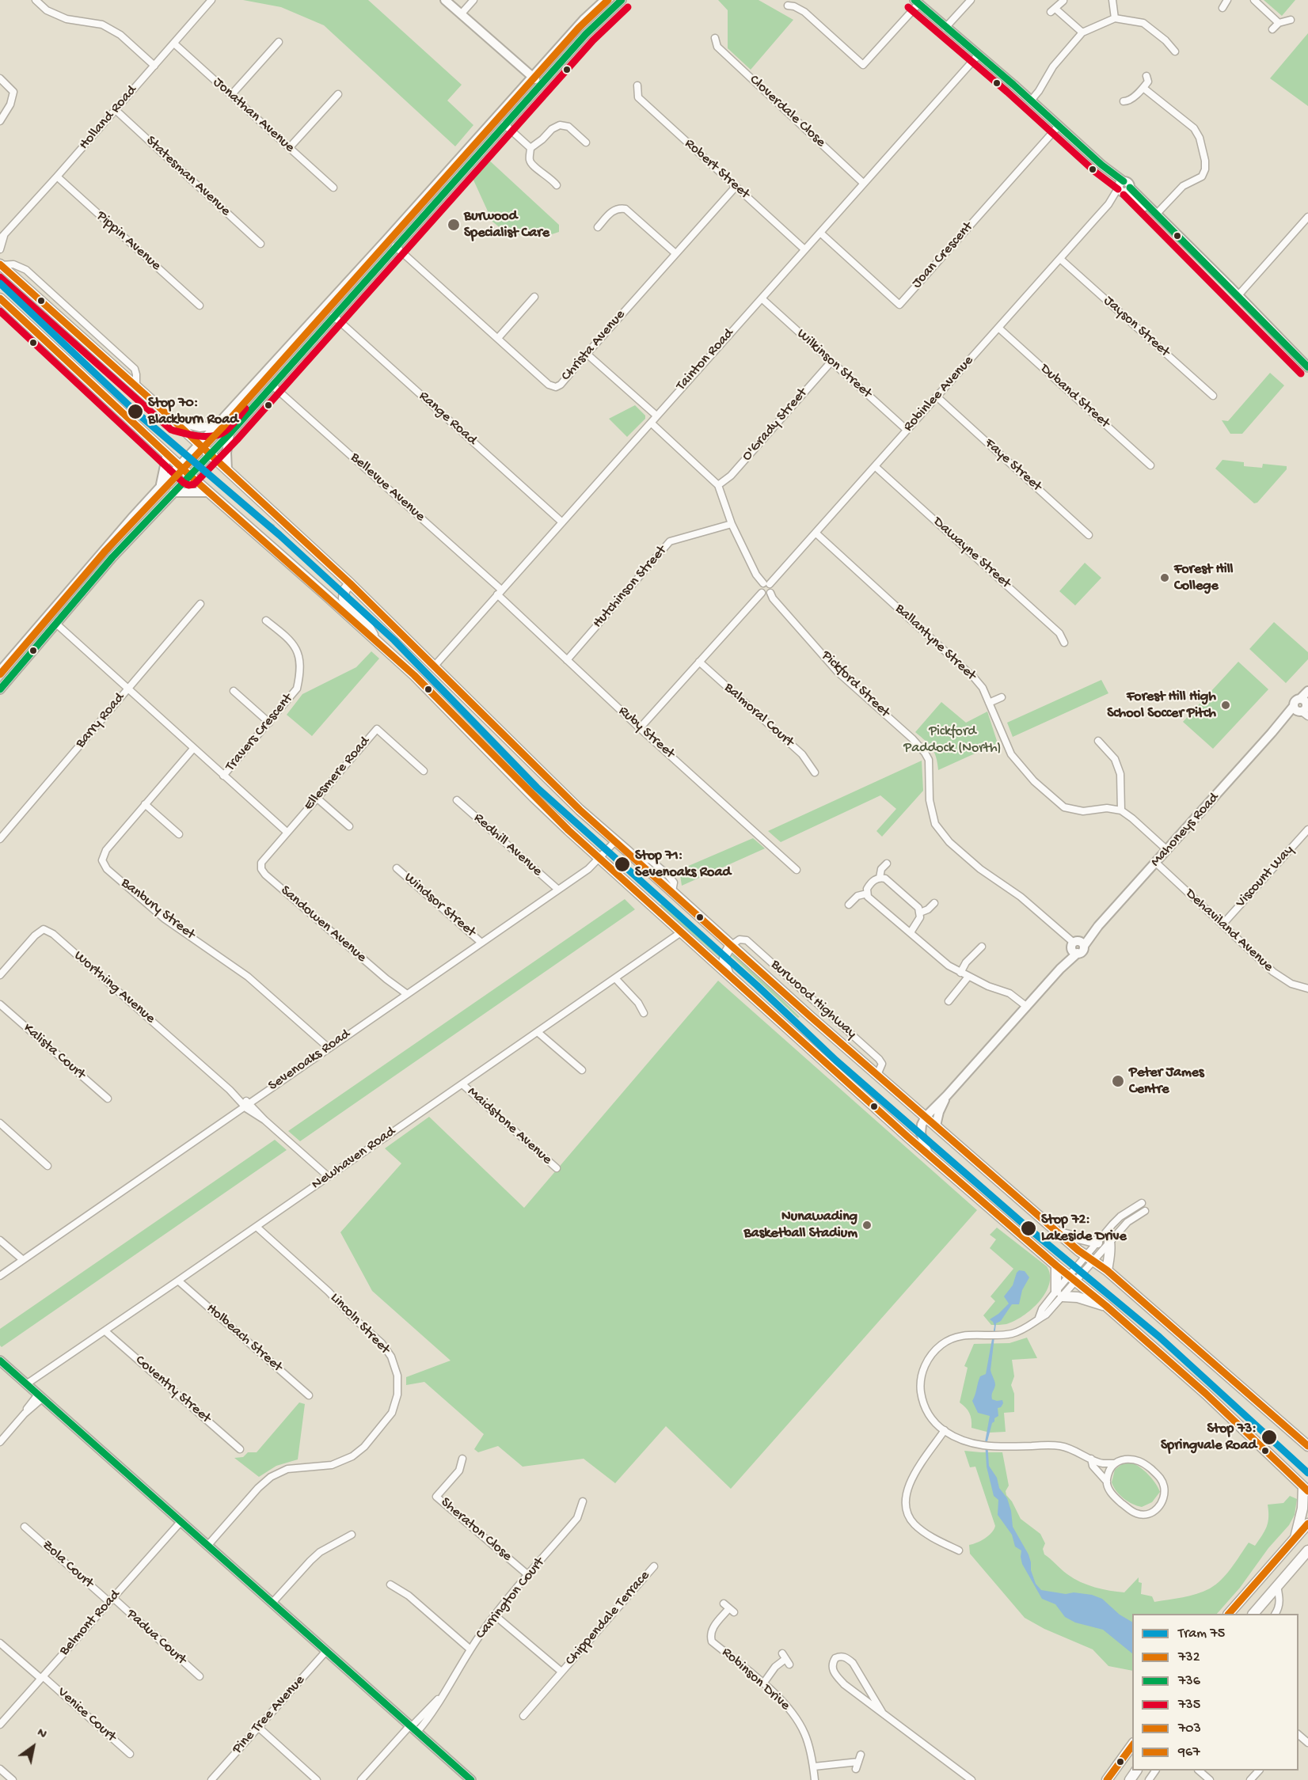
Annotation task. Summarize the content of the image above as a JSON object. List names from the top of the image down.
{
  "streets": {
    "highway": ["Burwood Highway"],
    "main road": ["Mahoneys Road"],
    "street": [
      "Cloverdale Close",
      "Jonathan Avenue",
      "Holland Road",
      "Robert Street",
      "Statesman Avenue",
      "Pippin Avenue",
      "Joan Crescent",
      "Jayson Street",
      "Christa Avenue",
      "Tainton Road",
      "Wilkinson Street",
      "Robinlee Avenue",
      "Duband Street",
      "Range Road",
      "O'Grady Street",
      "Faye Street",
      "Bellevue Avenue",
      "Dawayne Street",
      "Hutchinson Street",
      "Ballantyne Street",
      "Pickford Street",
      "Balmoral Court",
      "Barry Road",
      "Travers Crescent",
      "Ruby Street",
      "Ellesmere Road",
      "Redhill Avenue",
      "Viscount Way",
      "Windsor Street",
      "Banbury Street",
      "Sandowen Avenue",
      "Dehaviland Avenue",
      "Worthing Avenue",
      "Kalista Court",
      "Sevenoaks Road",
      "Maidstone Avenue",
      "Newhaven Road",
      "Lincoln Street",
      "Holbeach Street",
      "Coventry Street",
      "Sheraton Close",
      "Zola Court",
      "Carrington Court",
      "Chippendale Terrace",
      "Belmont Road",
      "Padua Court",
      "Robinson Drive",
      "Venice Court",
      "Pine Tree Avenue"
    ]
  },
  "crossings": [
    ["Cloverdale Close", "Tainton Road"],
    ["Jonathan Avenue", "Holland Road"],
    ["Holland Road", "Statesman Avenue"],
    ["Holland Road", "Pippin Avenue"],
    ["Robert Street", "Christa Avenue"],
    ["Robert Street", "Tainton Road"],
    ["Joan Crescent", "Tainton Road"],
    ["Jayson Street", "Robinlee Avenue"],
    ["Tainton Road", "Wilkinson Street"],
    ["Tainton Road", "Range Road"],
    ["Tainton Road", "Bellevue Avenue"],
    ["Tainton Road", "Ruby Street"],
    ["Tainton Road", "Burwood Highway"],
    ["Wilkinson Street", "Robinlee Avenue"],
    ["Wilkinson Street", "O'Grady Street"],
    ["Robinlee Avenue", "Duband Street"],
    ["Robinlee Avenue", "Faye Street"],
    ["Robinlee Avenue", "Dawayne Street"],
    ["Robinlee Avenue", "Ballantyne Street"],
    ["Robinlee Avenue", "Pickford Street"],
    ["Bellevue Avenue", "Ruby Street"],
    ["Hutchinson Street", "Ruby Street"],
    ["Pickford Street", "Mahoneys Road"],
    ["Ellesmere Road", "Sandowen Avenue"],
    ["Mahoneys Road", "Dehaviland Avenue"],
    ["Mahoneys Road", "Burwood Highway"],
    ["Redhill Avenue", "Sevenoaks Road"],
    ["Viscount Way", "Dehaviland Avenue"],
    ["Windsor Street", "Sevenoaks Road"],
    ["Banbury Street", "Sevenoaks Road"],
    ["Sandowen Avenue", "Sevenoaks Road"],
    ["Worthing Avenue", "Sevenoaks Road"],
    ["Worthing Avenue", "Newhaven Road"],
    ["Burwood Highway", "Sevenoaks Road"],
    ["Maidstone Avenue", "Newhaven Road"],
    ["Newhaven Road", "Lincoln Street"],
    ["Newhaven Road", "Holbeach Street"],
    ["Newhaven Road", "Coventry Street"],
    ["Sheraton Close", "Carrington Court"],
    ["Zola Court", "Belmont Road"],
    ["Zola Court", "Padua Court"],
    ["Carrington Court", "Chippendale Terrace"],
    ["Belmont Road", "Padua Court"],
    ["Belmont Road", "Venice Court"]
  ],
  "parks": ["Pickford Paddock (North)"],
  "places": [
    "Burwood Specialist Care",
    "Stop 70: Blackburn Road",
    "Forest Hill College",
    "Forest Hill High School Soccer Pitch",
    "Stop 71: Sevenoaks Road",
    "Peter James Centre",
    "Nunawading Basketball Stadium",
    "Stop 72: Lakeside Drive",
    "Stop 73: Springvale Road"
  ],
  "lines": [
    "transit line 736",
    "transit line 703",
    "transit line 735",
    "transit line 732",
    "tram line 75",
    "transit line 967"
  ],
  "legend": [
    "Tram 75",
    "732",
    "736",
    "735",
    "703",
    "967"
  ],
  "north": "top right"
}
